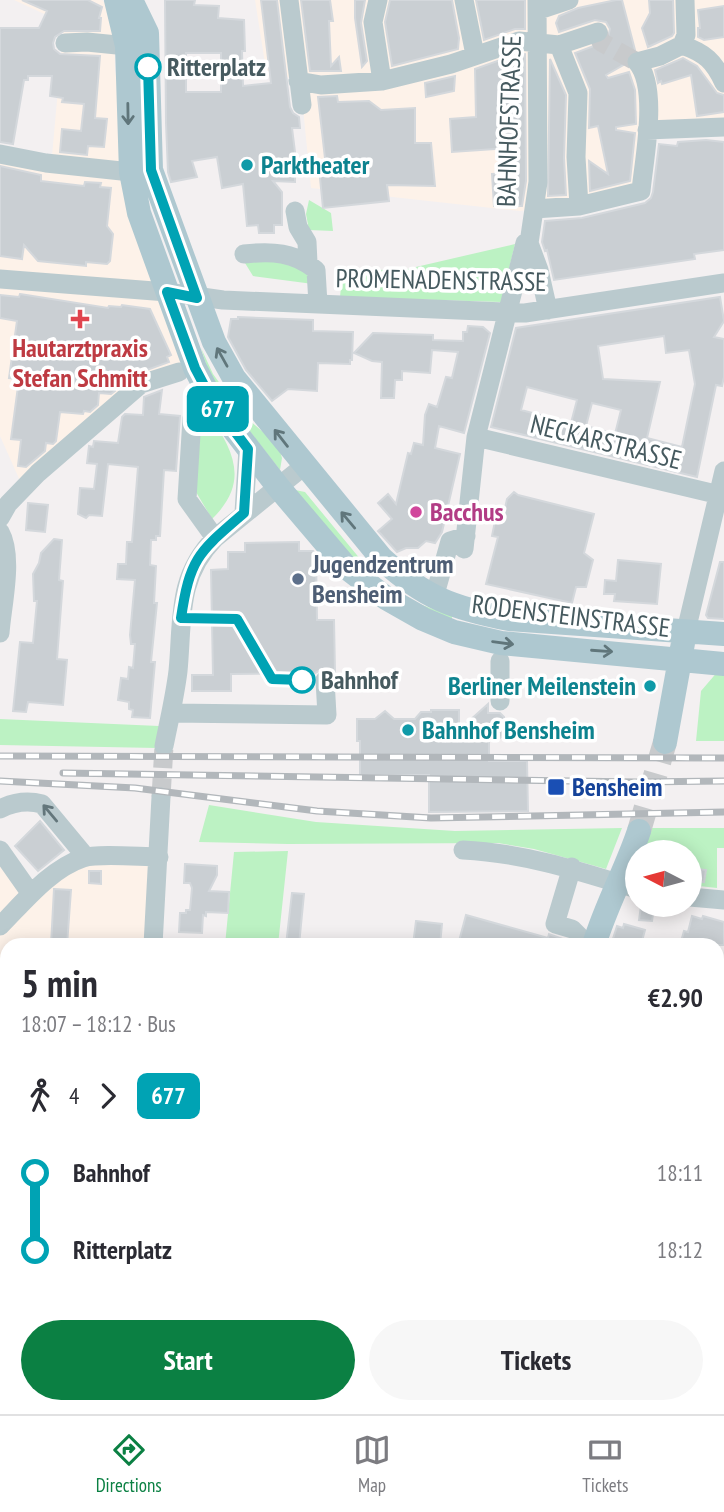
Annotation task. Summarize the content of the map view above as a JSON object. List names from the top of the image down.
{
  "streets": {
    "main road": ["RODENSTEINSTRASSE"],
    "street": ["BAHNHOFSTRASSE", "PROMENADENSTRASSE", "NECKARSTRASSE"]
  },
  "crossings": [
    ["BAHNHOFSTRASSE", "PROMENADENSTRASSE"],
    ["BAHNHOFSTRASSE", "NECKARSTRASSE"],
    ["BAHNHOFSTRASSE", "RODENSTEINSTRASSE"],
    ["PROMENADENSTRASSE", "RODENSTEINSTRASSE"]
  ],
  "places": {
    "other": [
      "Ritterplatz",
      "Parktheater",
      "Bacchus",
      "Jugendzentrum Bensheim",
      "Bahnhof",
      "Berliner Meilenstein",
      "Bahnhof Bensheim"
    ],
    "health": ["Hautarztpraxis Stefan Schmitt"],
    "transit": ["Bensheim"]
  },
  "lines": ["bus line 677"],
  "north": "left",
  "page": {
    "on_map": "677",
    "heading": ["5 min", "18:07 – 18:12 · Bus", "€2.90"],
    "legs": ["4", "677"],
    "list": [
      {
        "name": "Bahnhof",
        "value": "18:11"
      },
      {
        "name": "Ritterplatz",
        "value": "18:12"
      }
    ],
    "buttons": ["Start", "Tickets"],
    "tabs": ["Directions", "Map", "Tickets"]
  }
}
